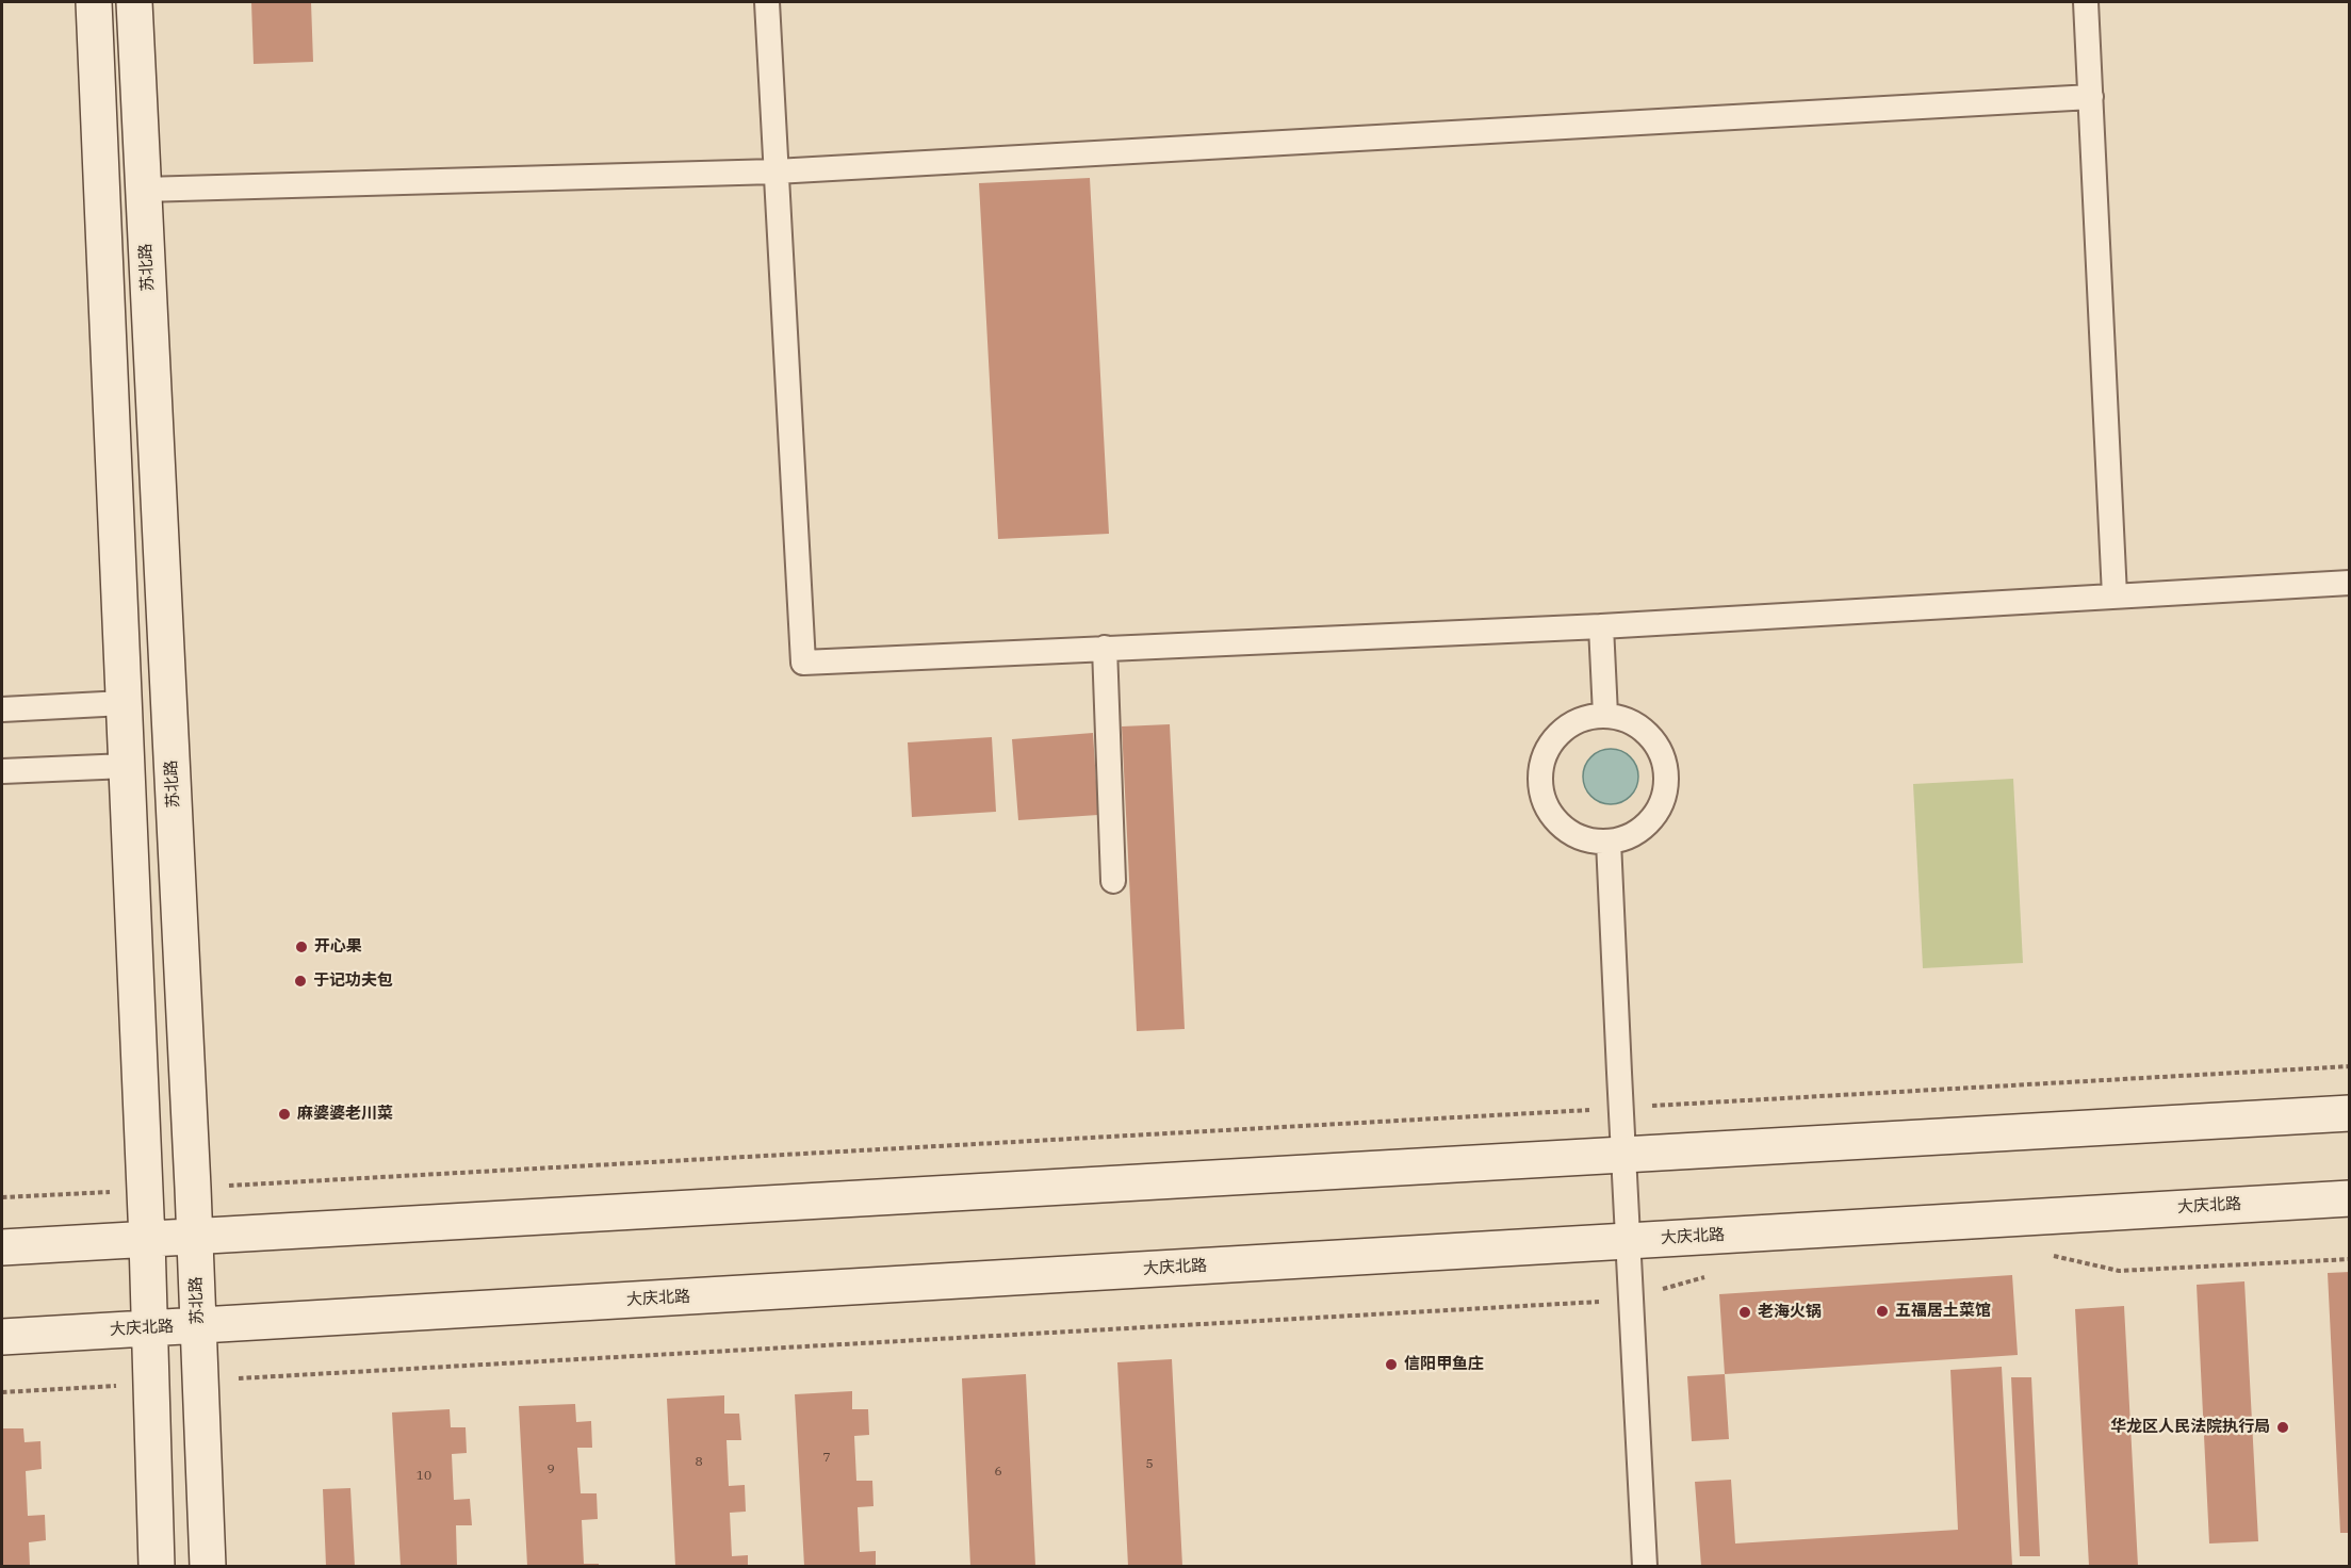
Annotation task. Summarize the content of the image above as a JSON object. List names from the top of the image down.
{
  "streets": {
    "main road": ["苏北路", "大庆北路"]
  },
  "crossings": [
    ["苏北路", "大庆北路"]
  ],
  "places": [
    "开心果",
    "于记功夫包",
    "麻婆婆老川菜",
    "五福居土菜馆",
    "老海火锅",
    "信阳甲鱼庄",
    "华龙区人民法院执行局"
  ],
  "house_numbers": [
    "7",
    "8",
    "5",
    "9",
    "6",
    "10"
  ]
}
